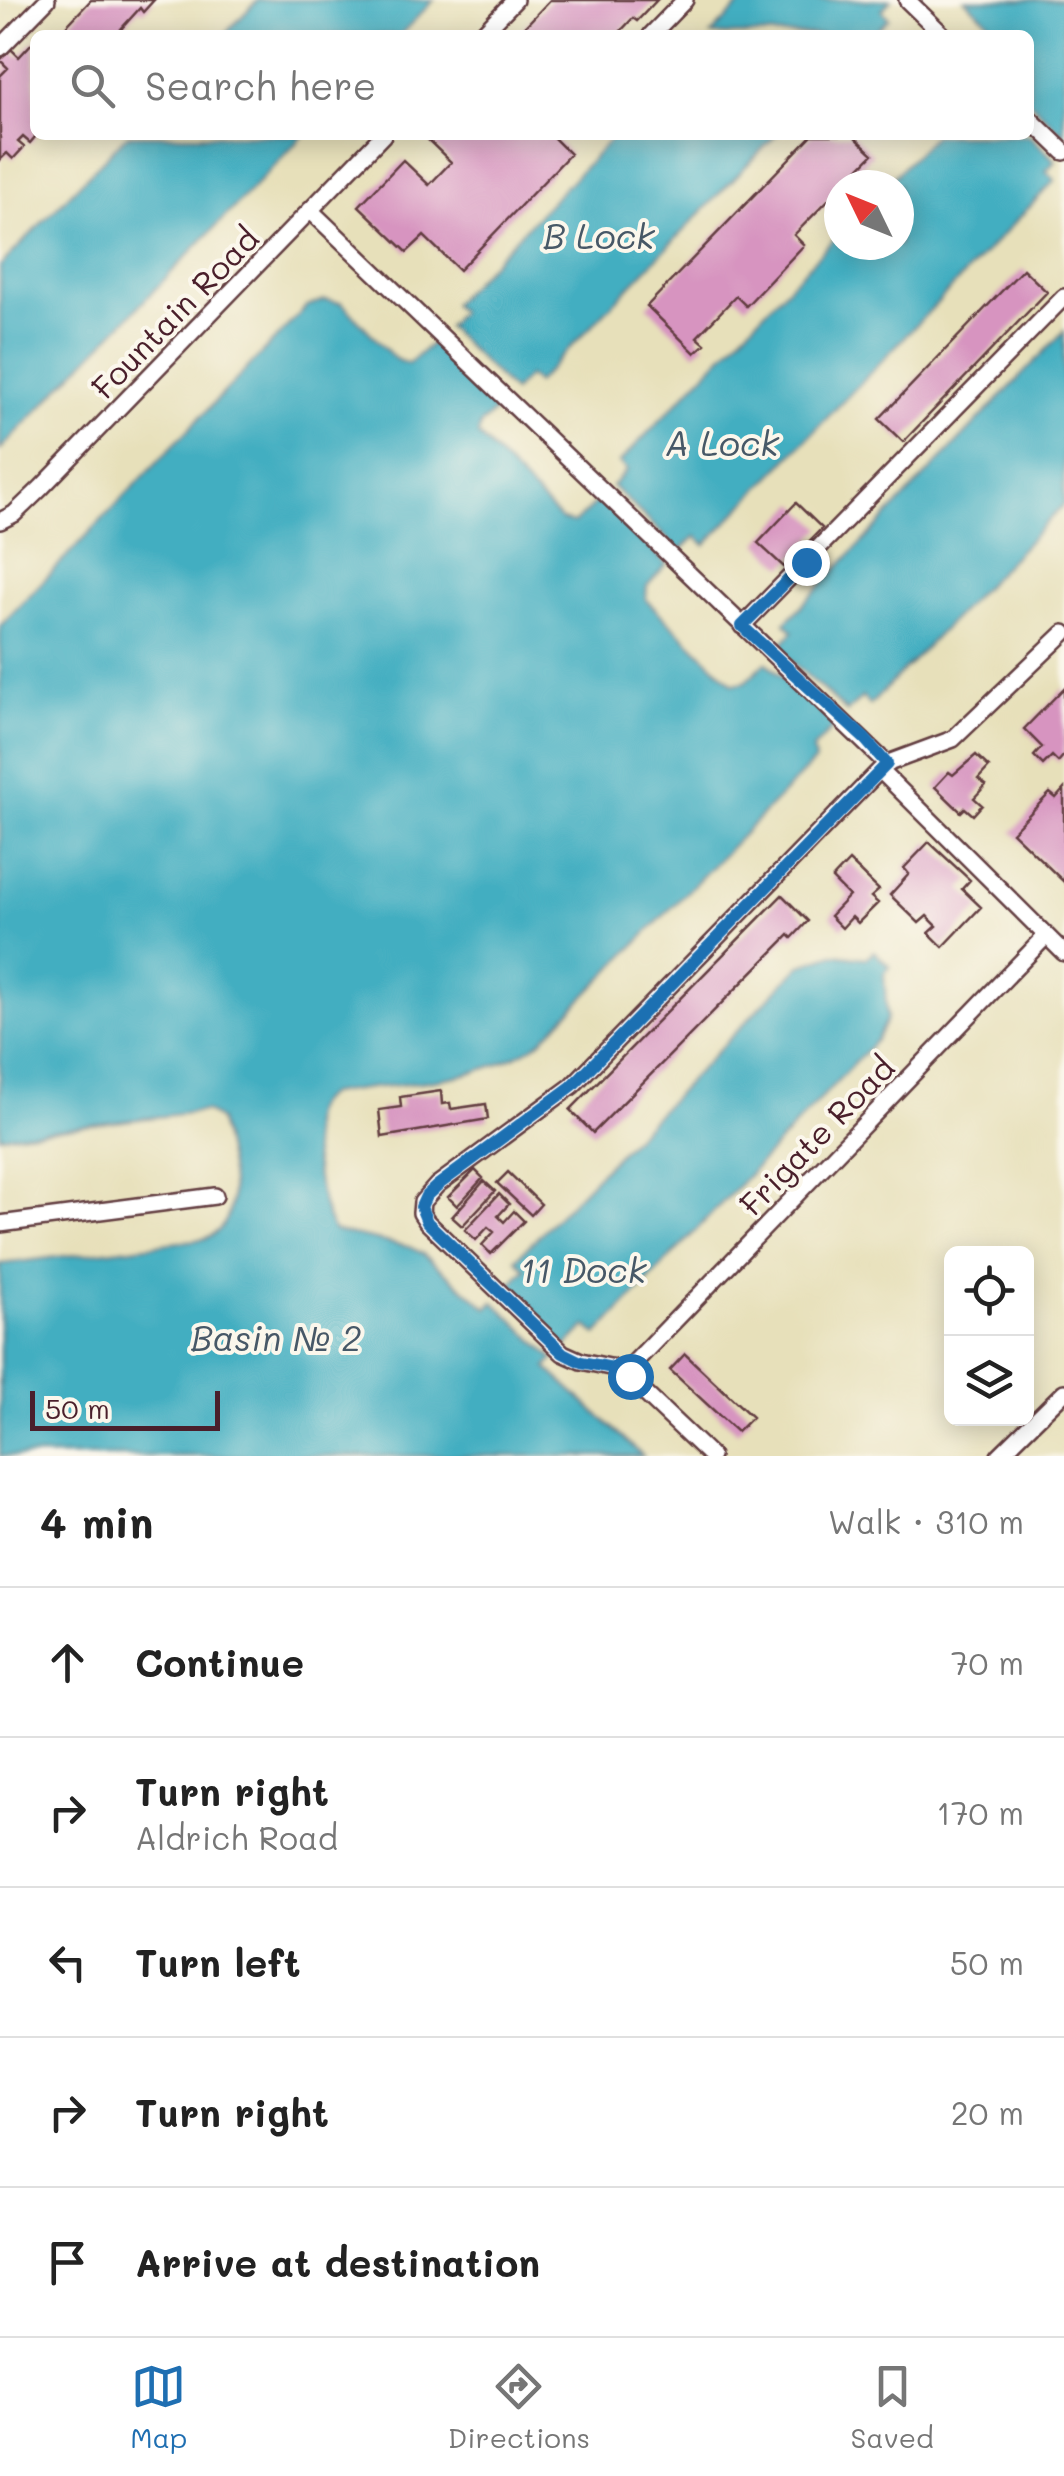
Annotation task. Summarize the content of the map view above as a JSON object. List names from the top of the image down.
{
  "streets": {
    "lane": ["Fountain Road", "Frigate Road"]
  },
  "water": [
    "B Lock",
    "A Lock",
    "11 Dock",
    "Basin № 2"
  ],
  "scale_bar": "50 m",
  "north": "top left",
  "page": {
    "search": "Search here",
    "scale": "50 m",
    "heading": ["4 min", "Walk · 310 m"],
    "list": [
      ["Continue", "70 m"],
      ["Turn right", "Aldrich Road", "170 m"],
      ["Turn left", "50 m"],
      ["Turn right", "20 m"],
      "Arrive at destination"
    ],
    "nav": ["Map", "Directions", "Saved"]
  }
}
